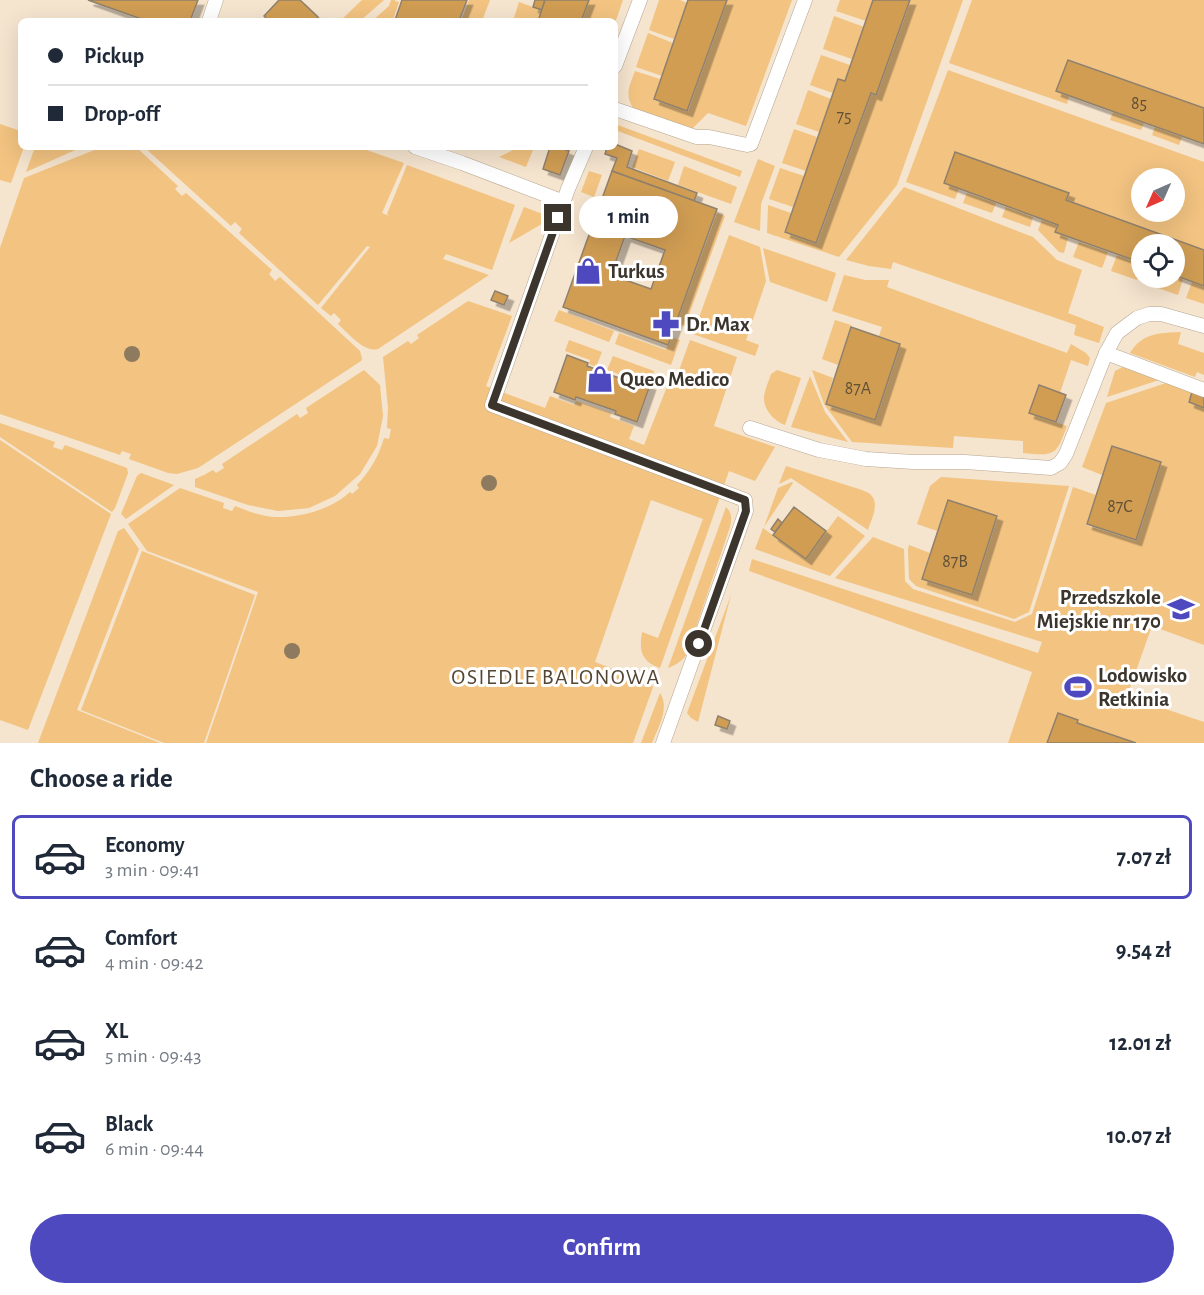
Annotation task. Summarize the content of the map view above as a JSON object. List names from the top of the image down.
{
  "districts": ["OSIEDLE BALONOWA"],
  "places": {
    "shop": ["Turkus", "Queo Medico"],
    "pharmacy": ["Dr. Max"],
    "school or university": ["Przedszkole Miejskie nr 170"],
    "sports": ["Lodowisko Retkinia"]
  },
  "house_numbers": [
    "85",
    "75",
    "87A",
    "87C",
    "87B"
  ],
  "north": "bottom left",
  "page": {
    "banner": ["Pickup", "Drop-off"],
    "bubble": "1 min",
    "heading": "Choose a ride",
    "list": [
      {
        "name": "Economy",
        "note": "3 min · 09:41",
        "value": "7.07 zł"
      },
      {
        "name": "Comfort",
        "note": "4 min · 09:42",
        "value": "9.54 zł"
      },
      {
        "name": "XL",
        "note": "5 min · 09:43",
        "value": "12.01 zł"
      },
      {
        "name": "Black",
        "note": "6 min · 09:44",
        "value": "10.07 zł"
      }
    ],
    "buttons": "Confirm"
  }
}
